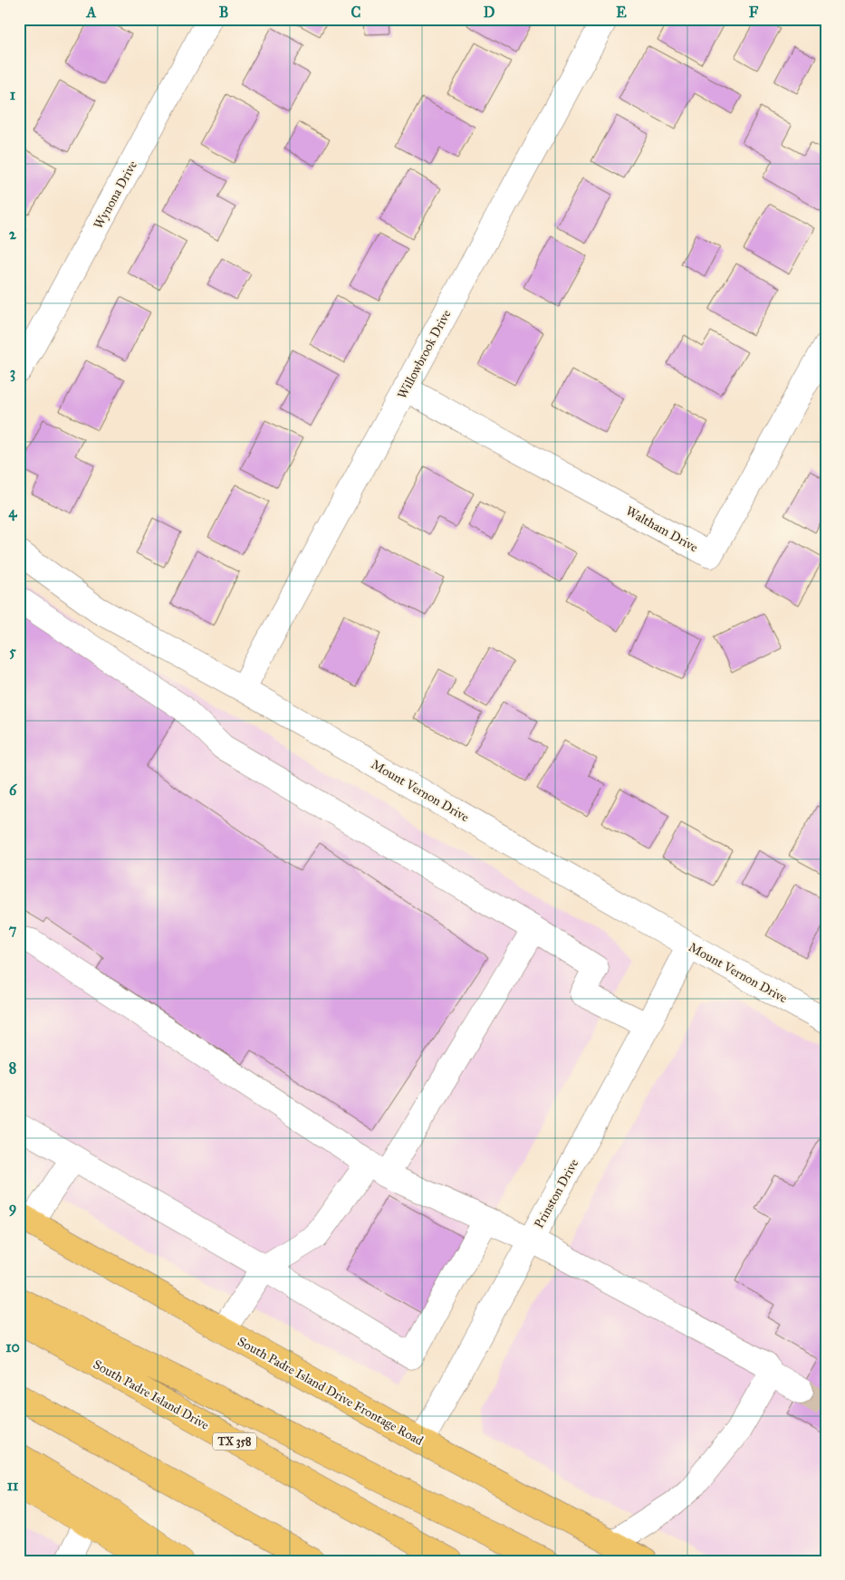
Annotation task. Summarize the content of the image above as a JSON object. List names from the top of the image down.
{
  "streets": {
    "main road": ["South Padre Island Drive Frontage Road", "South Padre Island Drive", "TX 358"],
    "street": [
      "Wynona Drive",
      "Willowbrook Drive",
      "Waltham Drive",
      "Mount Vernon Drive",
      "Prinston Drive"
    ]
  },
  "crossings": [
    ["Willowbrook Drive", "Waltham Drive"],
    ["Willowbrook Drive", "Mount Vernon Drive"],
    ["Mount Vernon Drive", "Prinston Drive"],
    ["Prinston Drive", "South Padre Island Drive Frontage Road"]
  ],
  "grid": {
    "columns": [
      "A",
      "B",
      "C",
      "D",
      "E",
      "F"
    ],
    "rows": [
      "1",
      "2",
      "3",
      "4",
      "5",
      "6",
      "7",
      "8",
      "9",
      "10",
      "11"
    ]
  }
}
